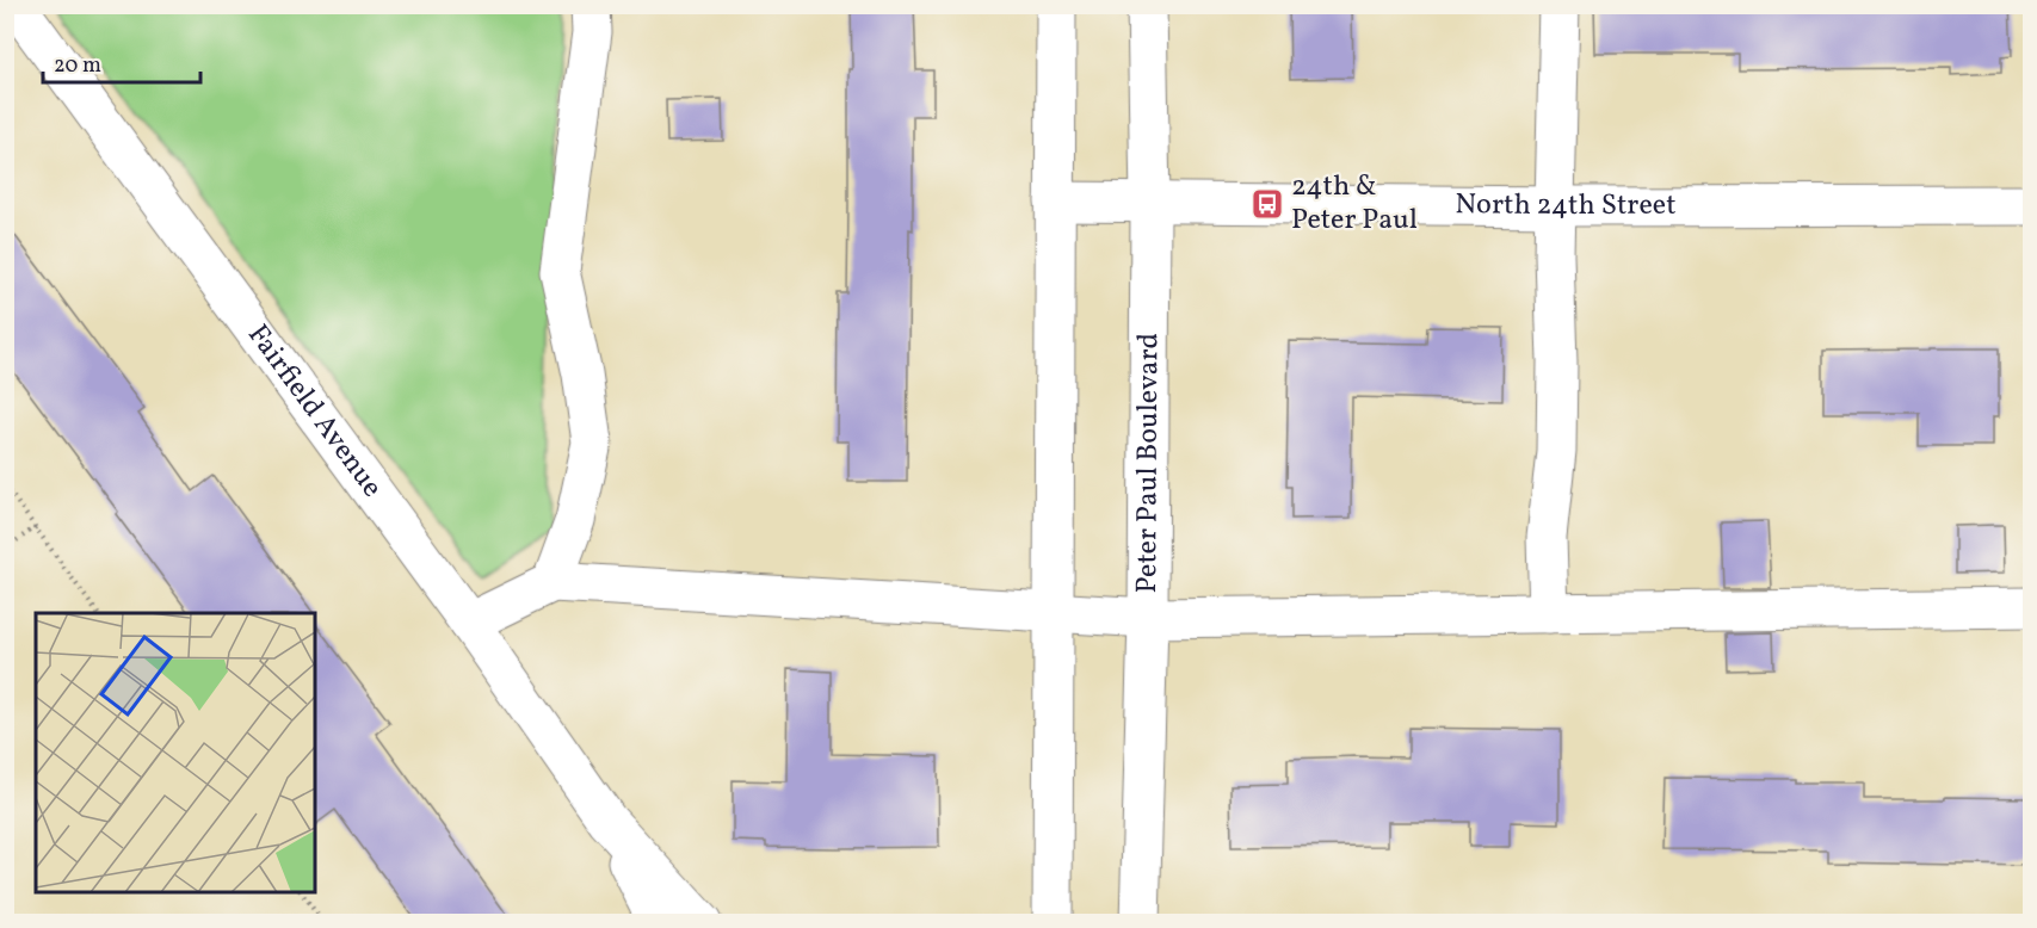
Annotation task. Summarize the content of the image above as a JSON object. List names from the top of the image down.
{
  "streets": {
    "street": ["North 24th Street", "Fairfield Avenue", "Peter Paul Boulevard"]
  },
  "crossings": [
    ["North 24th Street", "Peter Paul Boulevard"]
  ],
  "places": {
    "bus stop": ["24th & Peter Paul"]
  },
  "scale_bar": "20 m"
}
